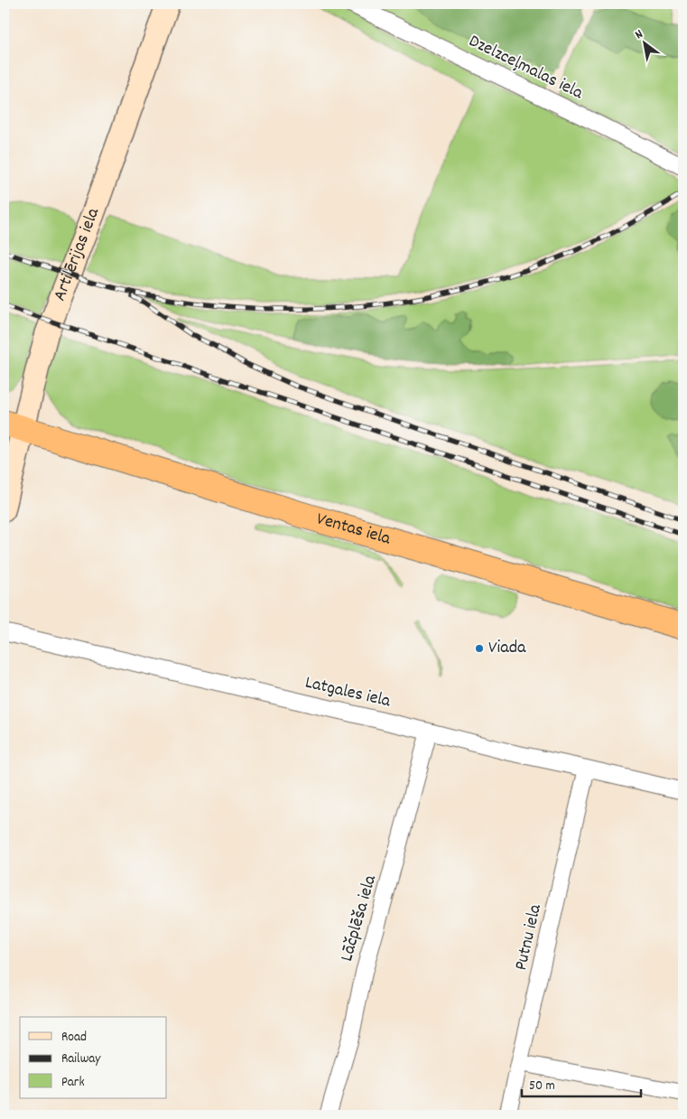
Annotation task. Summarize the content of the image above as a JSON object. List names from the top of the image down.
{
  "streets": {
    "highway": ["Ventas iela"],
    "street": [
      "Dzelzceļmalas iela",
      "Artilērijas iela",
      "Latgales iela",
      "Lāčplēša iela",
      "Putnu iela"
    ]
  },
  "crossings": [
    ["Artilērijas iela", "Ventas iela"],
    ["Latgales iela", "Lāčplēša iela"],
    ["Latgales iela", "Putnu iela"]
  ],
  "places": ["Viada"],
  "legend": ["Road", "Railway", "Park"],
  "scale_bar": "50 m",
  "north": "top left"
}
